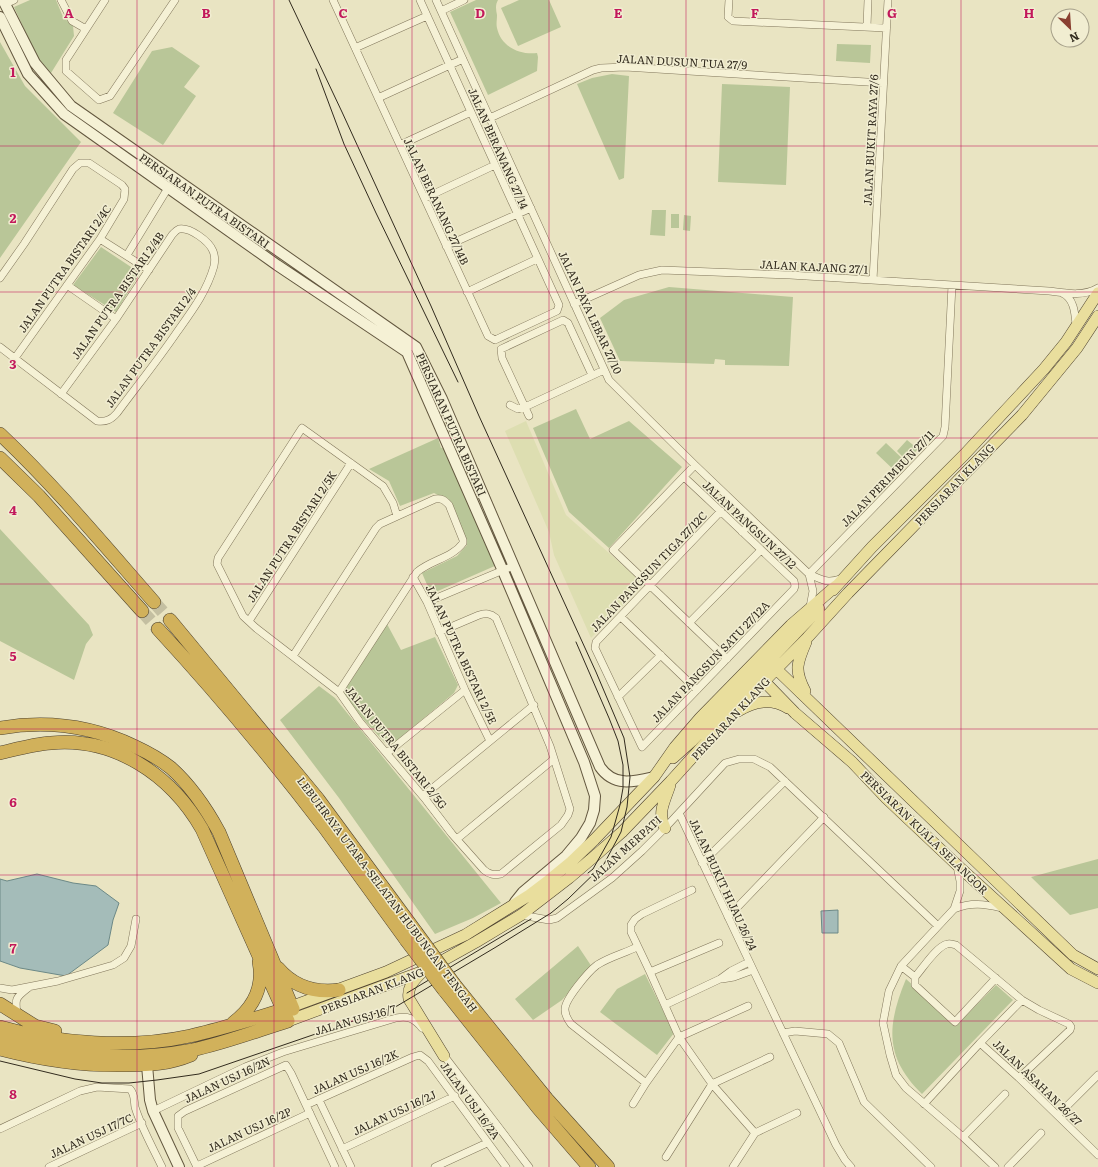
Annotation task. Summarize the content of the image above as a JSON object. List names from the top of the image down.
{
  "streets": {
    "highway": ["LEBUHRAYA UTARA–SELATAN HUBUNGAN TENGAH"],
    "main road": ["PERSIARAN PUTRA BISTARI", "PERSIARAN KLANG", "PERSIARAN KUALA SELANGOR"],
    "street": [
      "JALAN DUSUN TUA 27/9",
      "JALAN BUKIT RAYA 27/6",
      "JALAN BERANANG 27/14",
      "JALAN BERANANG 27/14B",
      "JALAN KAJANG 27/1",
      "JALAN PUTRA BISTARI 2/4C",
      "JALAN PUTRA BISTARI 2/4B",
      "JALAN PAYA LEBAR 27/10",
      "JALAN PUTRA BISTARI 2/4",
      "JALAN PERIMBUN 27/11",
      "JALAN PANGSUN 27/12",
      "JALAN PUTRA BISTARI 2/5K",
      "JALAN PANGSUN TIGA 27/12C",
      "JALAN PUTRA BISTARI 2/5E",
      "JALAN PANGSUN SATU 27/12A",
      "JALAN PUTRA BISTARI 2/5G",
      "JALAN MERPATI",
      "JALAN BUKIT HIJAU 26/24",
      "JALAN USJ 16/7",
      "JALAN USJ 16/2K",
      "JALAN USJ 16/2N",
      "JALAN ASAHAN 26/27",
      "JALAN USJ 16/2A",
      "JALAN USJ 16/2J",
      "JALAN USJ 16/2P",
      "JALAN USJ 17/7C"
    ]
  },
  "crossings": [
    ["JALAN DUSUN TUA 27/9", "JALAN BUKIT RAYA 27/6"],
    ["JALAN DUSUN TUA 27/9", "JALAN PAYA LEBAR 27/10"],
    ["JALAN BUKIT RAYA 27/6", "JALAN KAJANG 27/1"],
    ["JALAN BERANANG 27/14", "JALAN BERANANG 27/14B"],
    ["PERSIARAN PUTRA BISTARI", "PERSIARAN KLANG"],
    ["JALAN KAJANG 27/1", "JALAN PAYA LEBAR 27/10"],
    ["JALAN KAJANG 27/1", "JALAN PERIMBUN 27/11"],
    ["JALAN PUTRA BISTARI 2/4B", "JALAN PUTRA BISTARI 2/4"],
    ["JALAN PAYA LEBAR 27/10", "JALAN PERIMBUN 27/11"],
    ["JALAN PAYA LEBAR 27/10", "PERSIARAN KLANG"],
    ["PERSIARAN KLANG", "PERSIARAN KUALA SELANGOR"],
    ["PERSIARAN KLANG", "JALAN MERPATI"],
    ["JALAN PANGSUN 27/12", "JALAN PANGSUN TIGA 27/12C"],
    ["JALAN PANGSUN 27/12", "JALAN PANGSUN SATU 27/12A"],
    ["JALAN PUTRA BISTARI 2/5K", "JALAN PUTRA BISTARI 2/5G"],
    ["JALAN PANGSUN TIGA 27/12C", "JALAN PANGSUN SATU 27/12A"],
    ["JALAN MERPATI", "JALAN BUKIT HIJAU 26/24"],
    ["JALAN USJ 16/2K", "JALAN USJ 16/2N"],
    ["JALAN USJ 16/2K", "JALAN USJ 16/2A"],
    ["JALAN USJ 16/2N", "JALAN USJ 16/2P"],
    ["JALAN USJ 16/2A", "JALAN USJ 16/2J"]
  ],
  "north": "bottom right",
  "grid": {
    "columns": [
      "A",
      "B",
      "C",
      "D",
      "E",
      "F",
      "G",
      "H"
    ],
    "rows": [
      "1",
      "2",
      "3",
      "4",
      "5",
      "6",
      "7",
      "8"
    ]
  }
}
